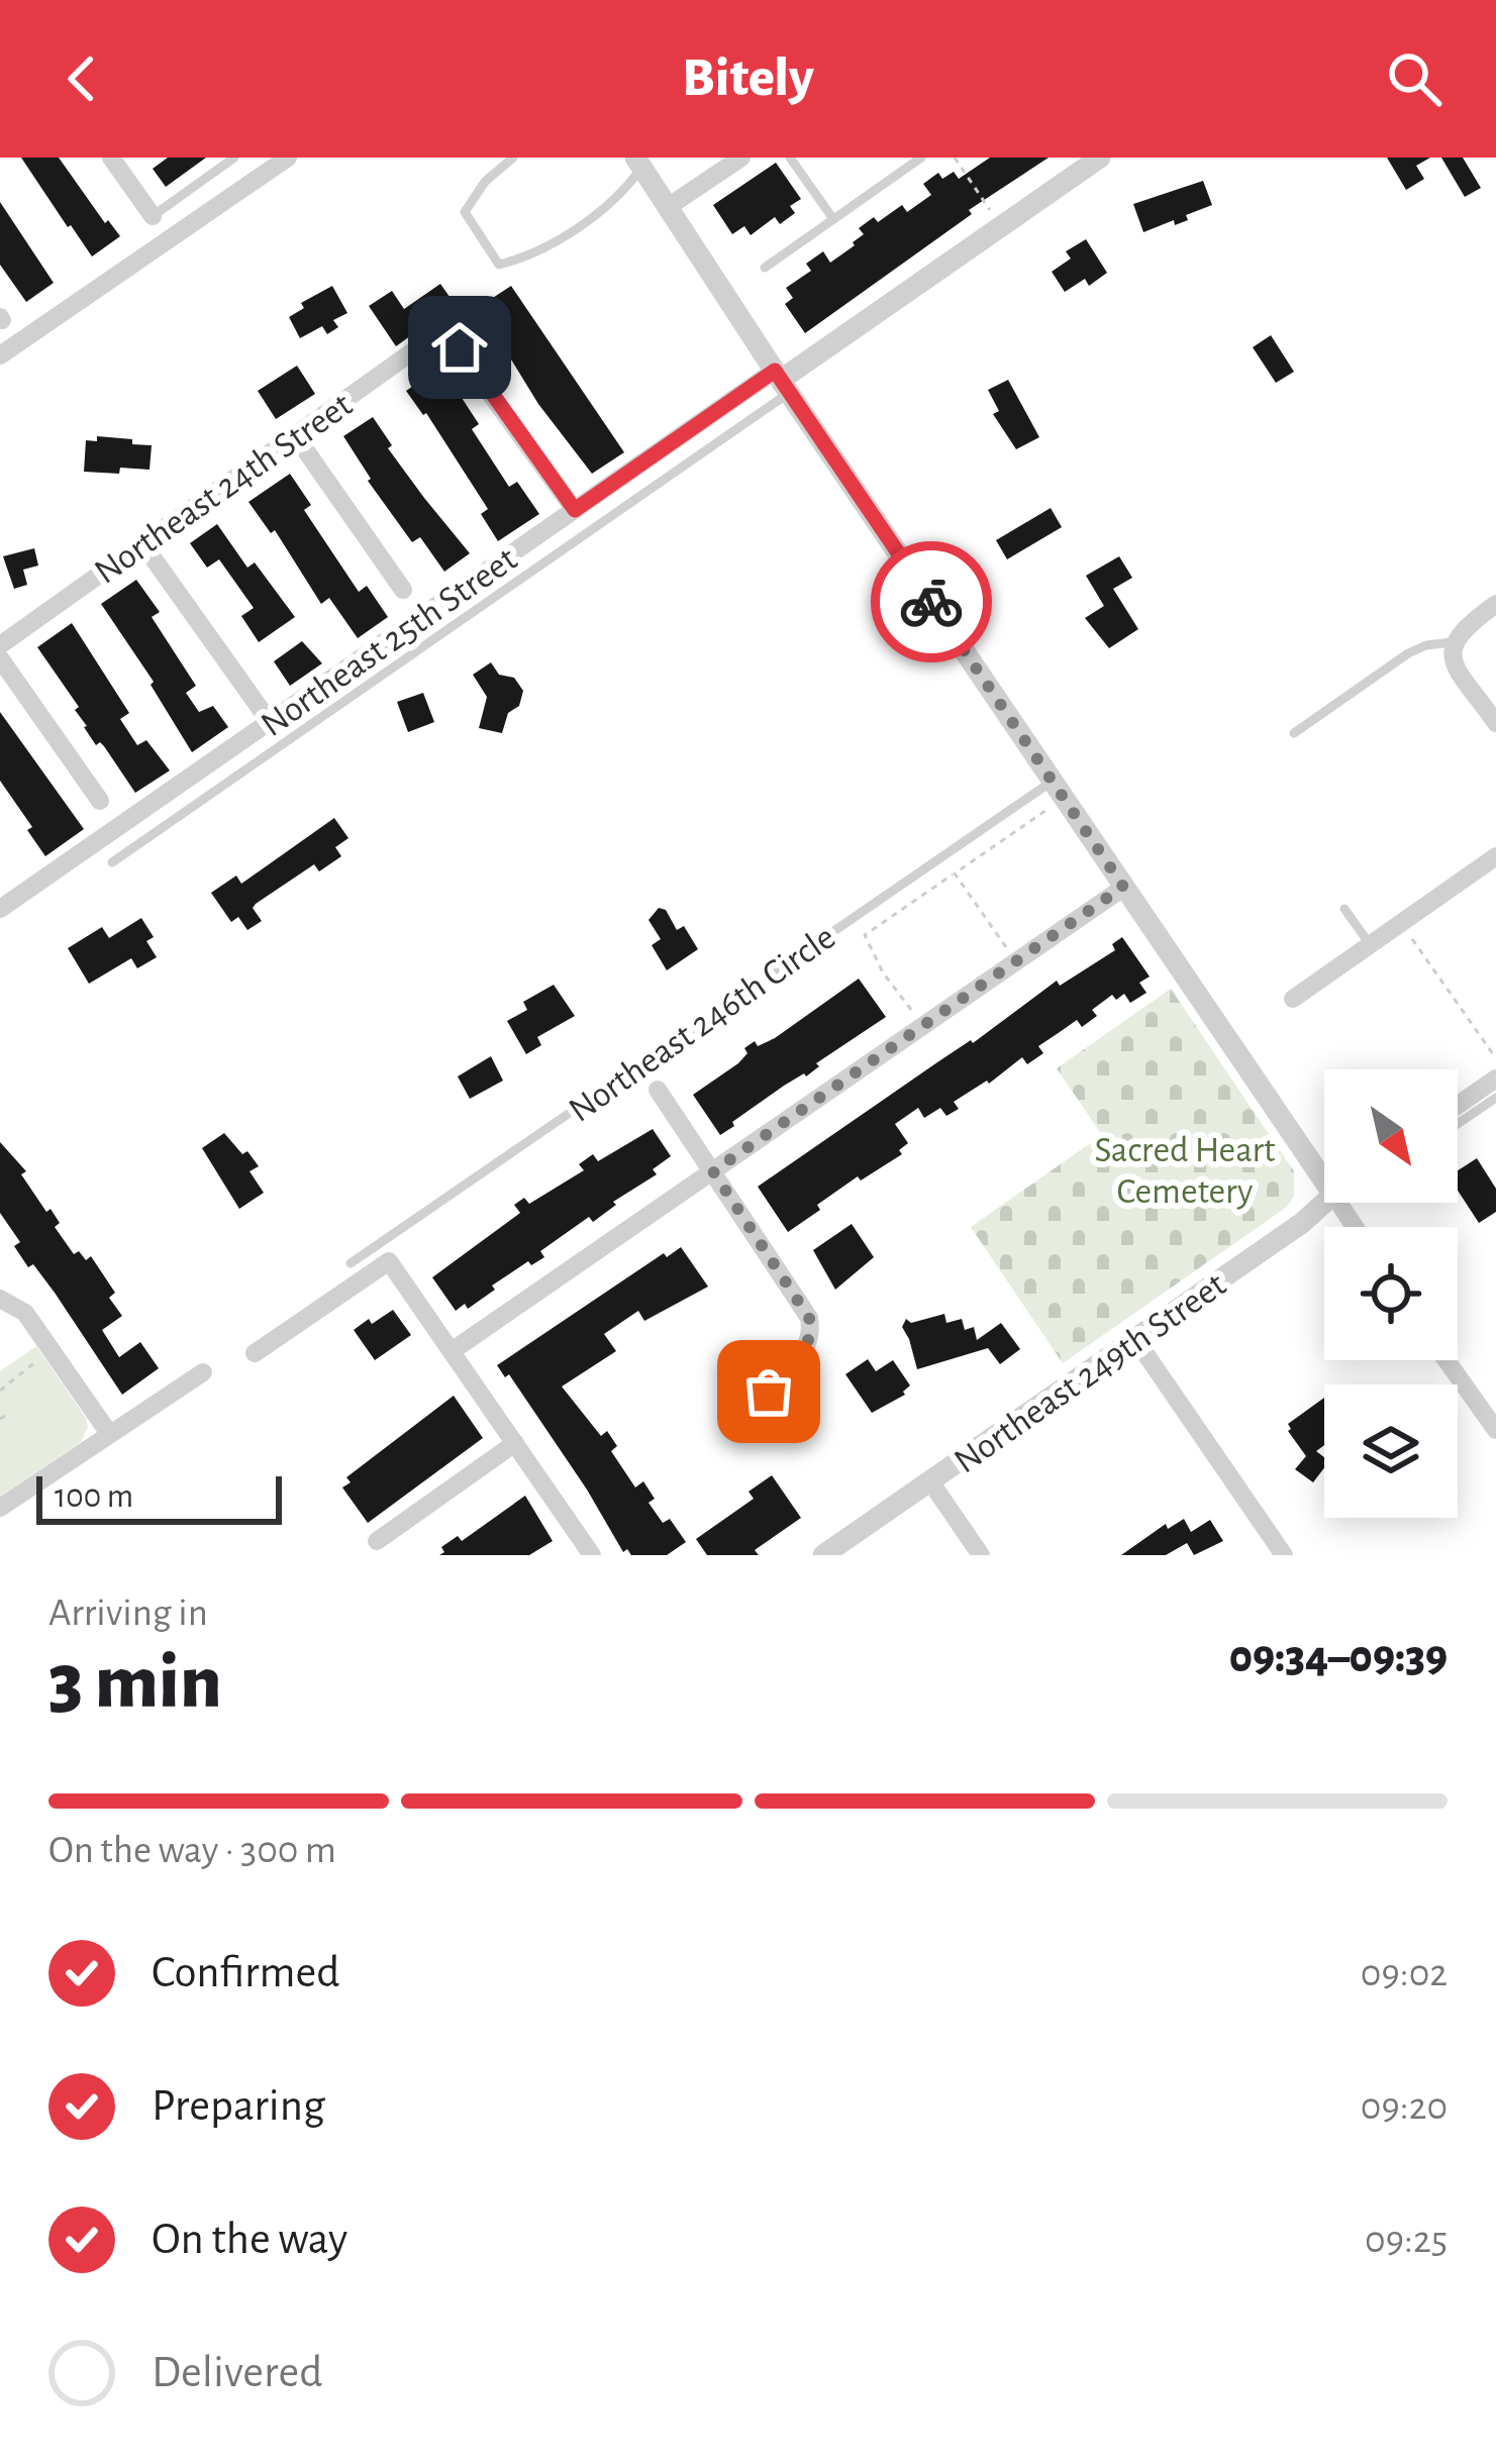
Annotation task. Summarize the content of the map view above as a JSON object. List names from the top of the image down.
{
  "streets": {
    "street": ["Northeast 24th Street", "Northeast 25th Street", "Northeast 249th Street"],
    "lane": ["Northeast 246th Circle"]
  },
  "crossings": [
    ["Northeast 24th Street", "Northeast 25th Street"]
  ],
  "parks": ["Sacred Heart Cemetery"],
  "scale_bar": "100 m",
  "north": "bottom right",
  "page": {
    "header": "Bitely",
    "scale": "100 m",
    "heading": ["3 min", "Arriving in", "09:34–09:39"],
    "bar": "On the way · 300 m",
    "list": [
      ["Confirmed", "09:02"],
      ["Preparing", "09:20"],
      ["On the way", "09:25"],
      "Delivered"
    ]
  }
}
